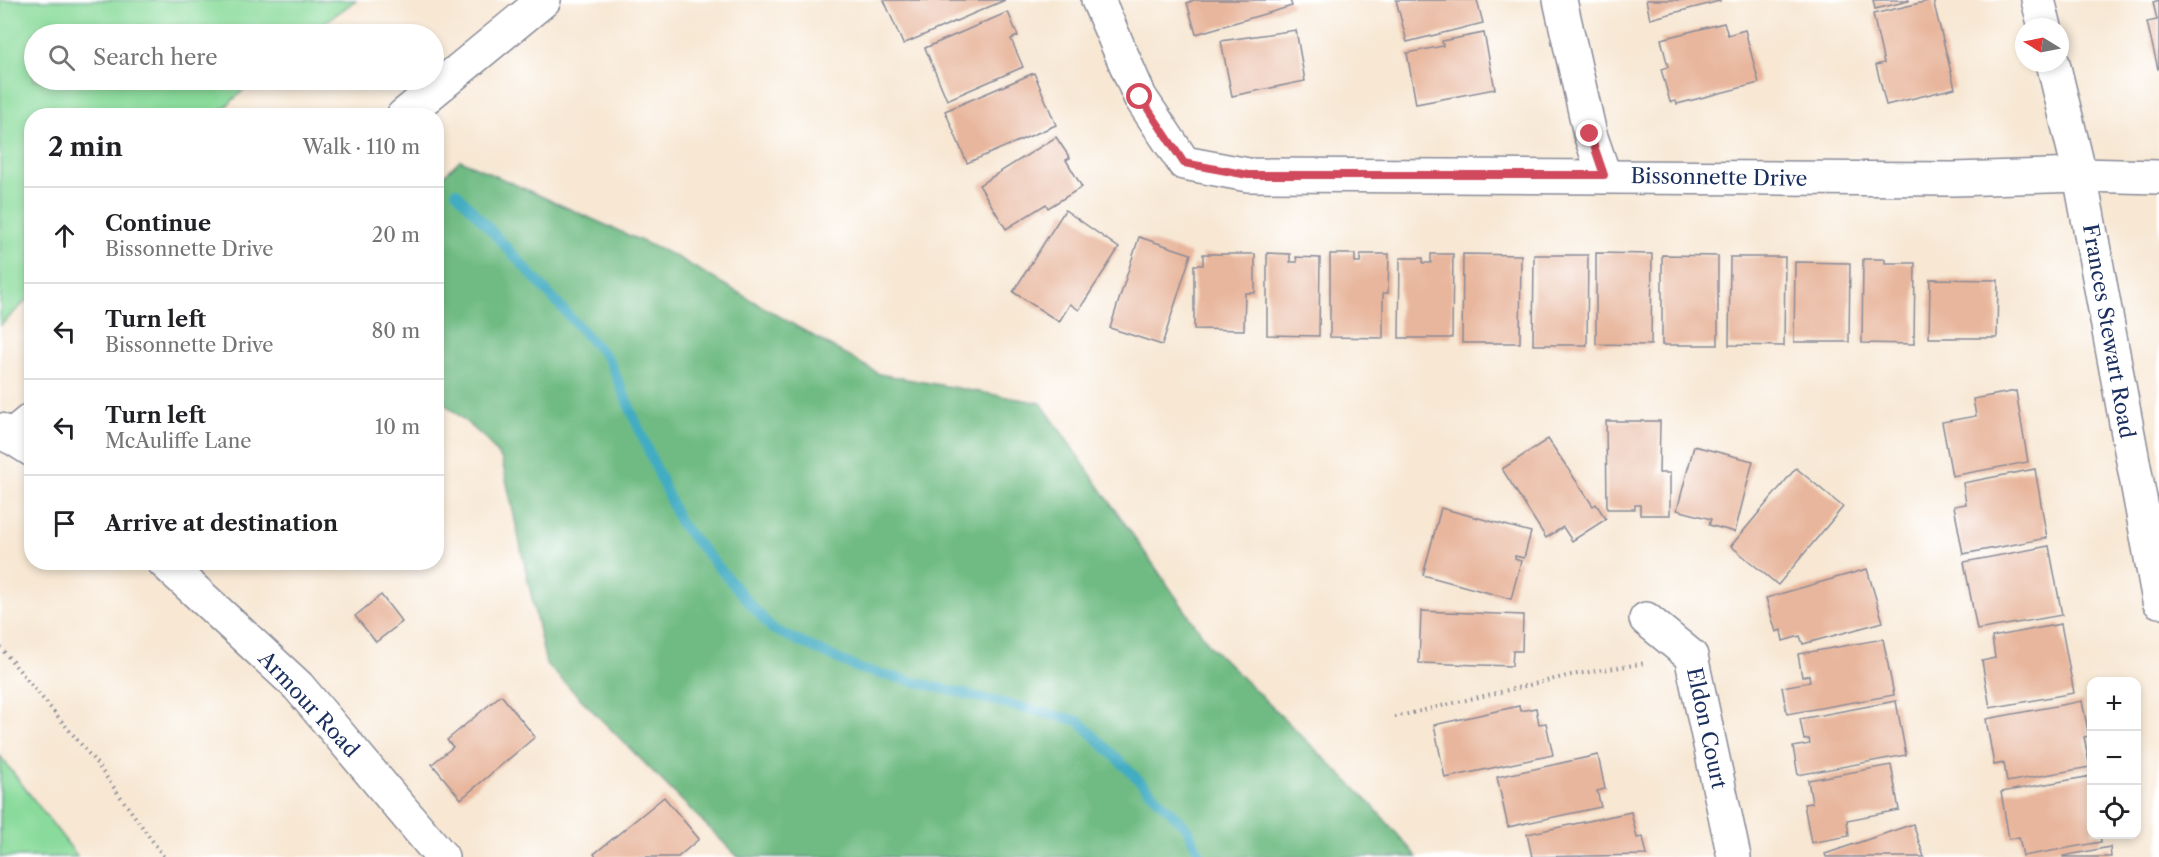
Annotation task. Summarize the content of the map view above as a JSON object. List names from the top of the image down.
{
  "streets": {
    "street": [
      "Bissonnette Drive",
      "Frances Stewart Road",
      "Armour Road",
      "Eldon Court"
    ]
  },
  "crossings": [
    ["Bissonnette Drive", "Frances Stewart Road"]
  ],
  "north": "left",
  "page": {
    "search": "Search here",
    "heading": ["2 min", "Walk · 110 m"],
    "list": [
      ["Continue", "Bissonnette Drive", "20 m"],
      ["Turn left", "Bissonnette Drive", "80 m"],
      ["Turn left", "McAuliffe Lane", "10 m"],
      "Arrive at destination"
    ],
    "map_buttons": ["+", "−"]
  }
}
